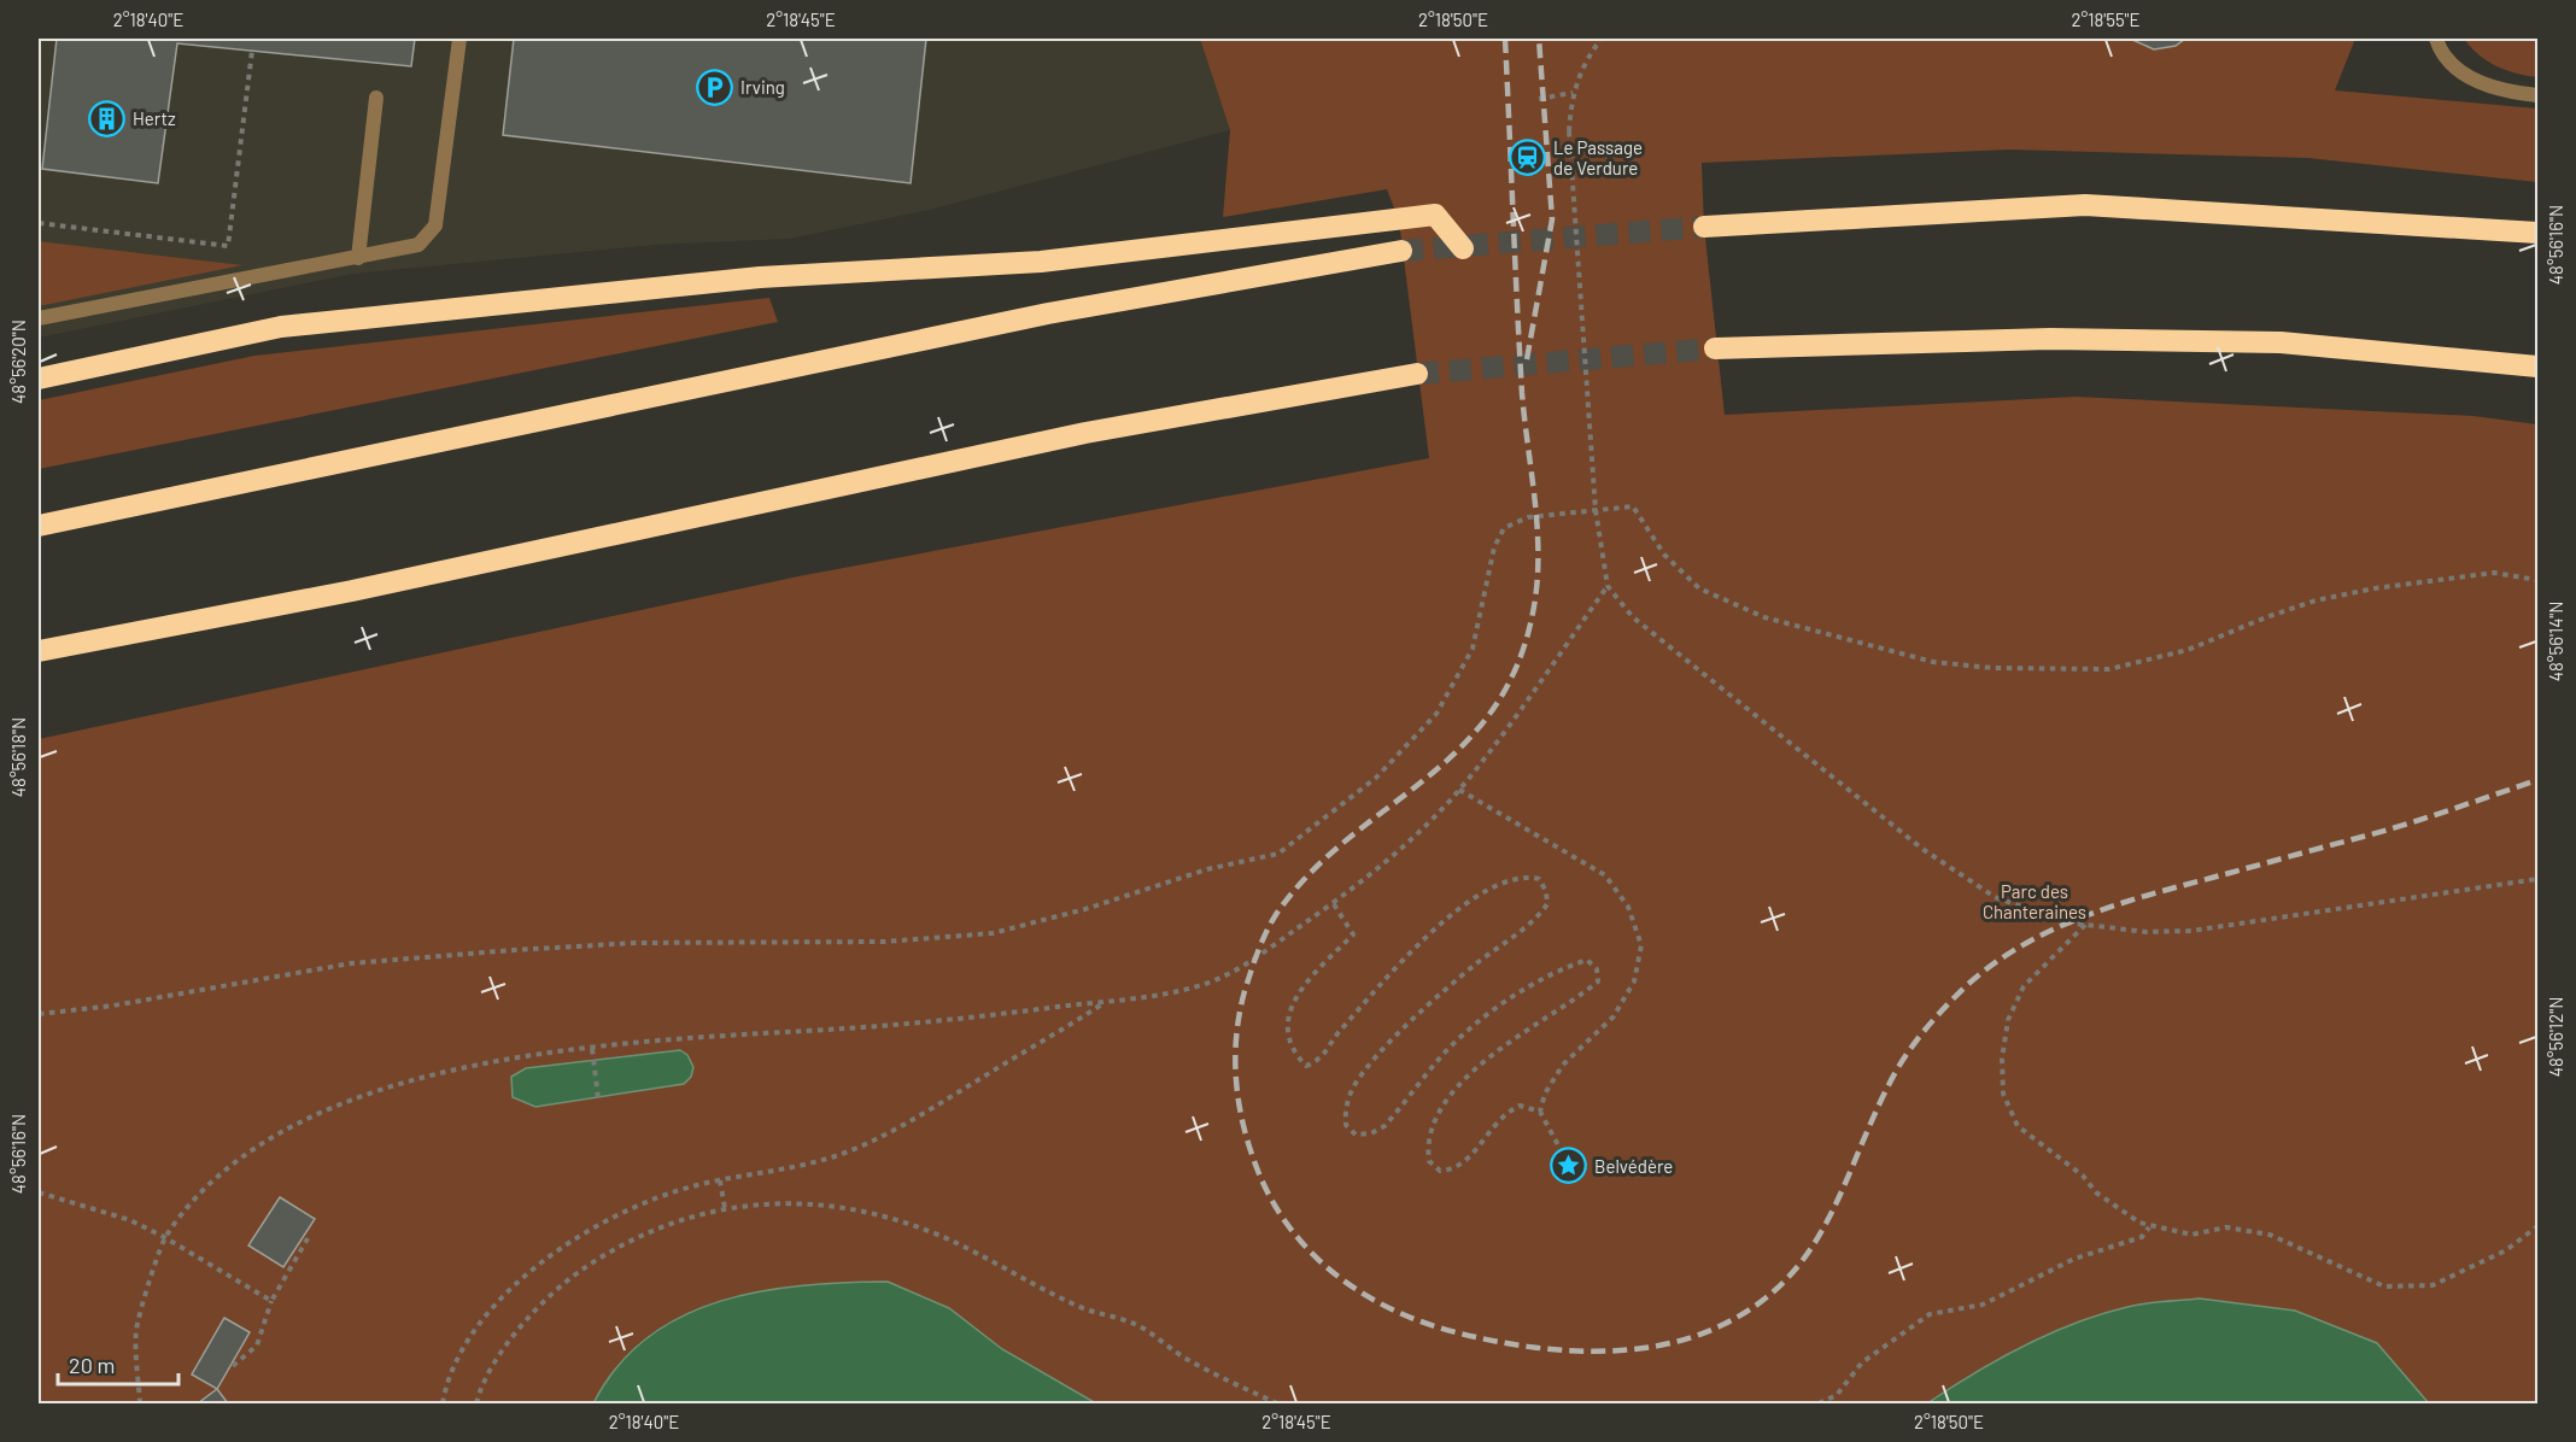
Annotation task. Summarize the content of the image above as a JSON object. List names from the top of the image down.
{
  "parks": ["Parc des Chanteraines"],
  "places": {
    "parking": ["Irving"],
    "building": ["Hertz"],
    "station": ["Le Passage de Verdure"],
    "place": ["Belvédère"]
  },
  "scale_bar": "20 m",
  "coordinates": [
    "2°18'40\"E",
    "2°18'45\"E",
    "2°18'50\"E",
    "2°18'55\"E",
    "48°56'16\"N",
    "48°56'20\"N",
    "48°56'14\"N",
    "48°56'18\"N",
    "48°56'12\"N"
  ]
}
